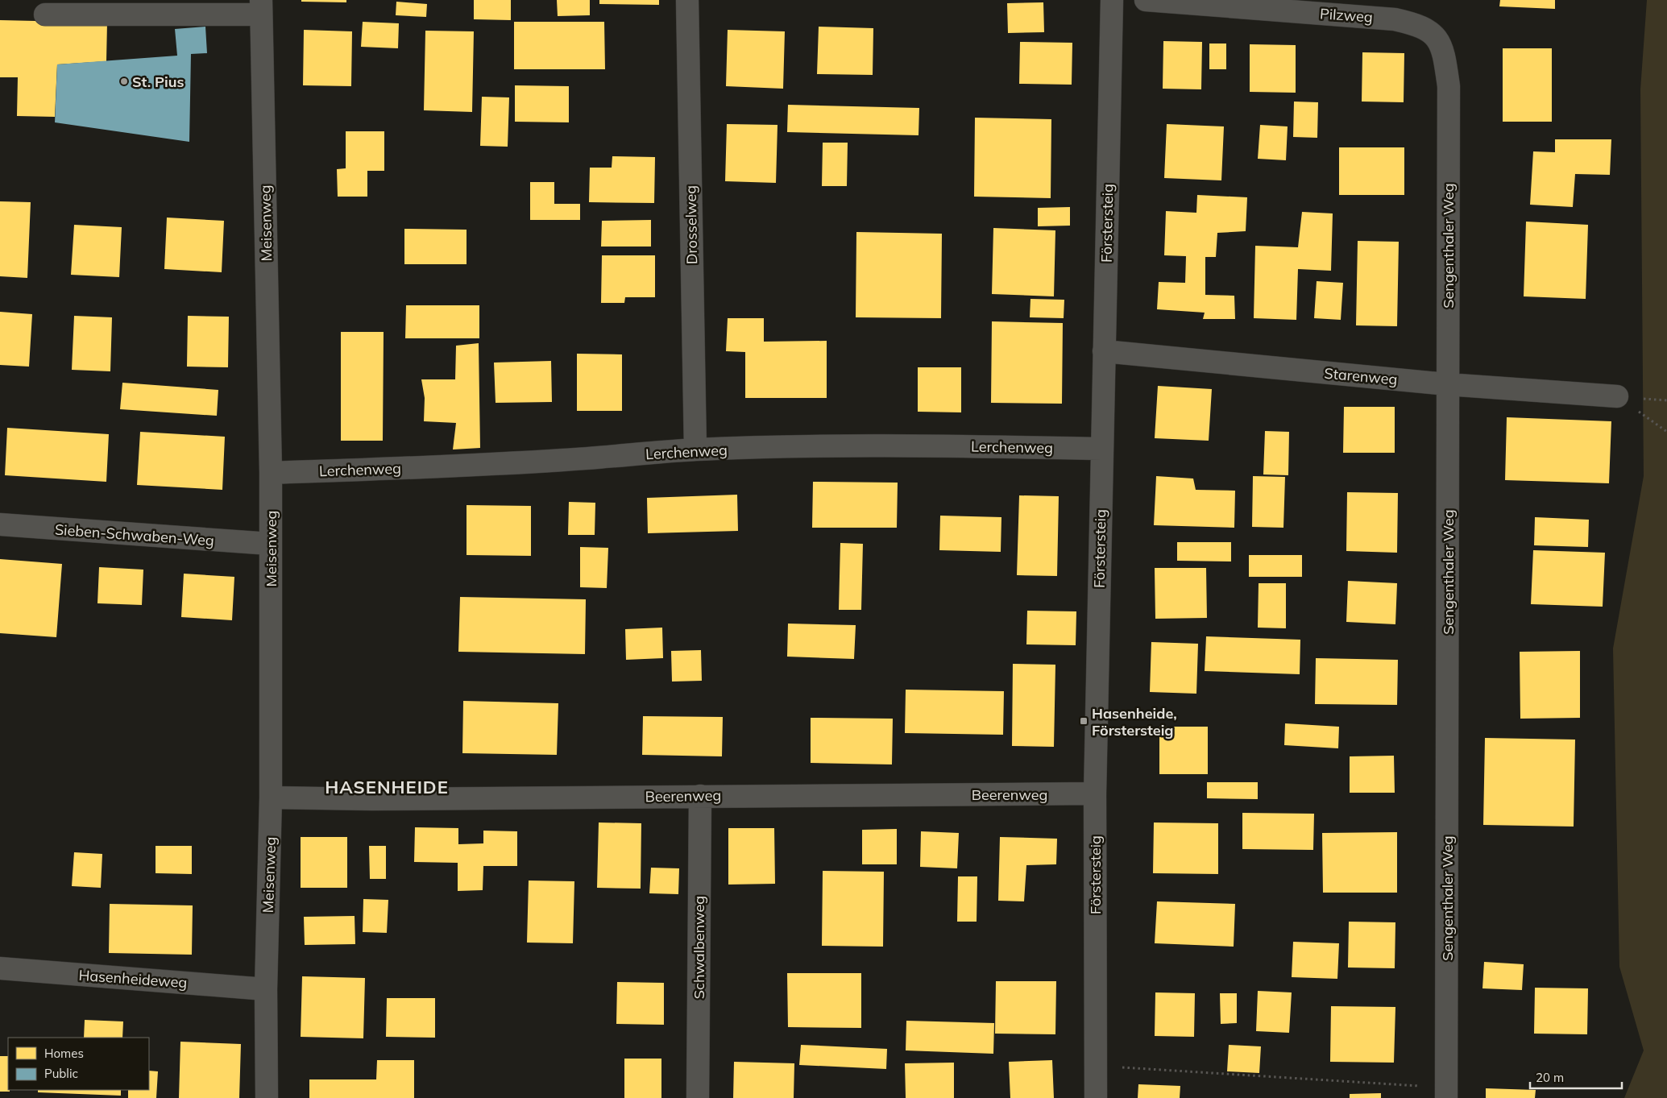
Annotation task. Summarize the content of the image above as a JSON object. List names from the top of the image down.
{
  "streets": {
    "street": [
      "Pilzweg",
      "Meisenweg",
      "Förstersteig",
      "Drosselweg",
      "Sengenthaler Weg",
      "Starenweg",
      "Lerchenweg",
      "Sieben-Schwaben-Weg",
      "Beerenweg",
      "Schwalbenweg",
      "Hasenheideweg"
    ]
  },
  "crossings": [
    ["Pilzweg", "Sengenthaler Weg"],
    ["Meisenweg", "Lerchenweg"],
    ["Meisenweg", "Sieben-Schwaben-Weg"],
    ["Meisenweg", "Beerenweg"],
    ["Meisenweg", "Hasenheideweg"],
    ["Förstersteig", "Starenweg"],
    ["Förstersteig", "Lerchenweg"],
    ["Förstersteig", "Beerenweg"],
    ["Drosselweg", "Lerchenweg"],
    ["Sengenthaler Weg", "Starenweg"],
    ["Beerenweg", "Schwalbenweg"]
  ],
  "districts": ["HASENHEIDE"],
  "places": {
    "other": ["St. Pius"],
    "transit": ["Hasenheide, Förstersteig"]
  },
  "legend": ["Homes", "Public"],
  "scale_bar": "20 m"
}
